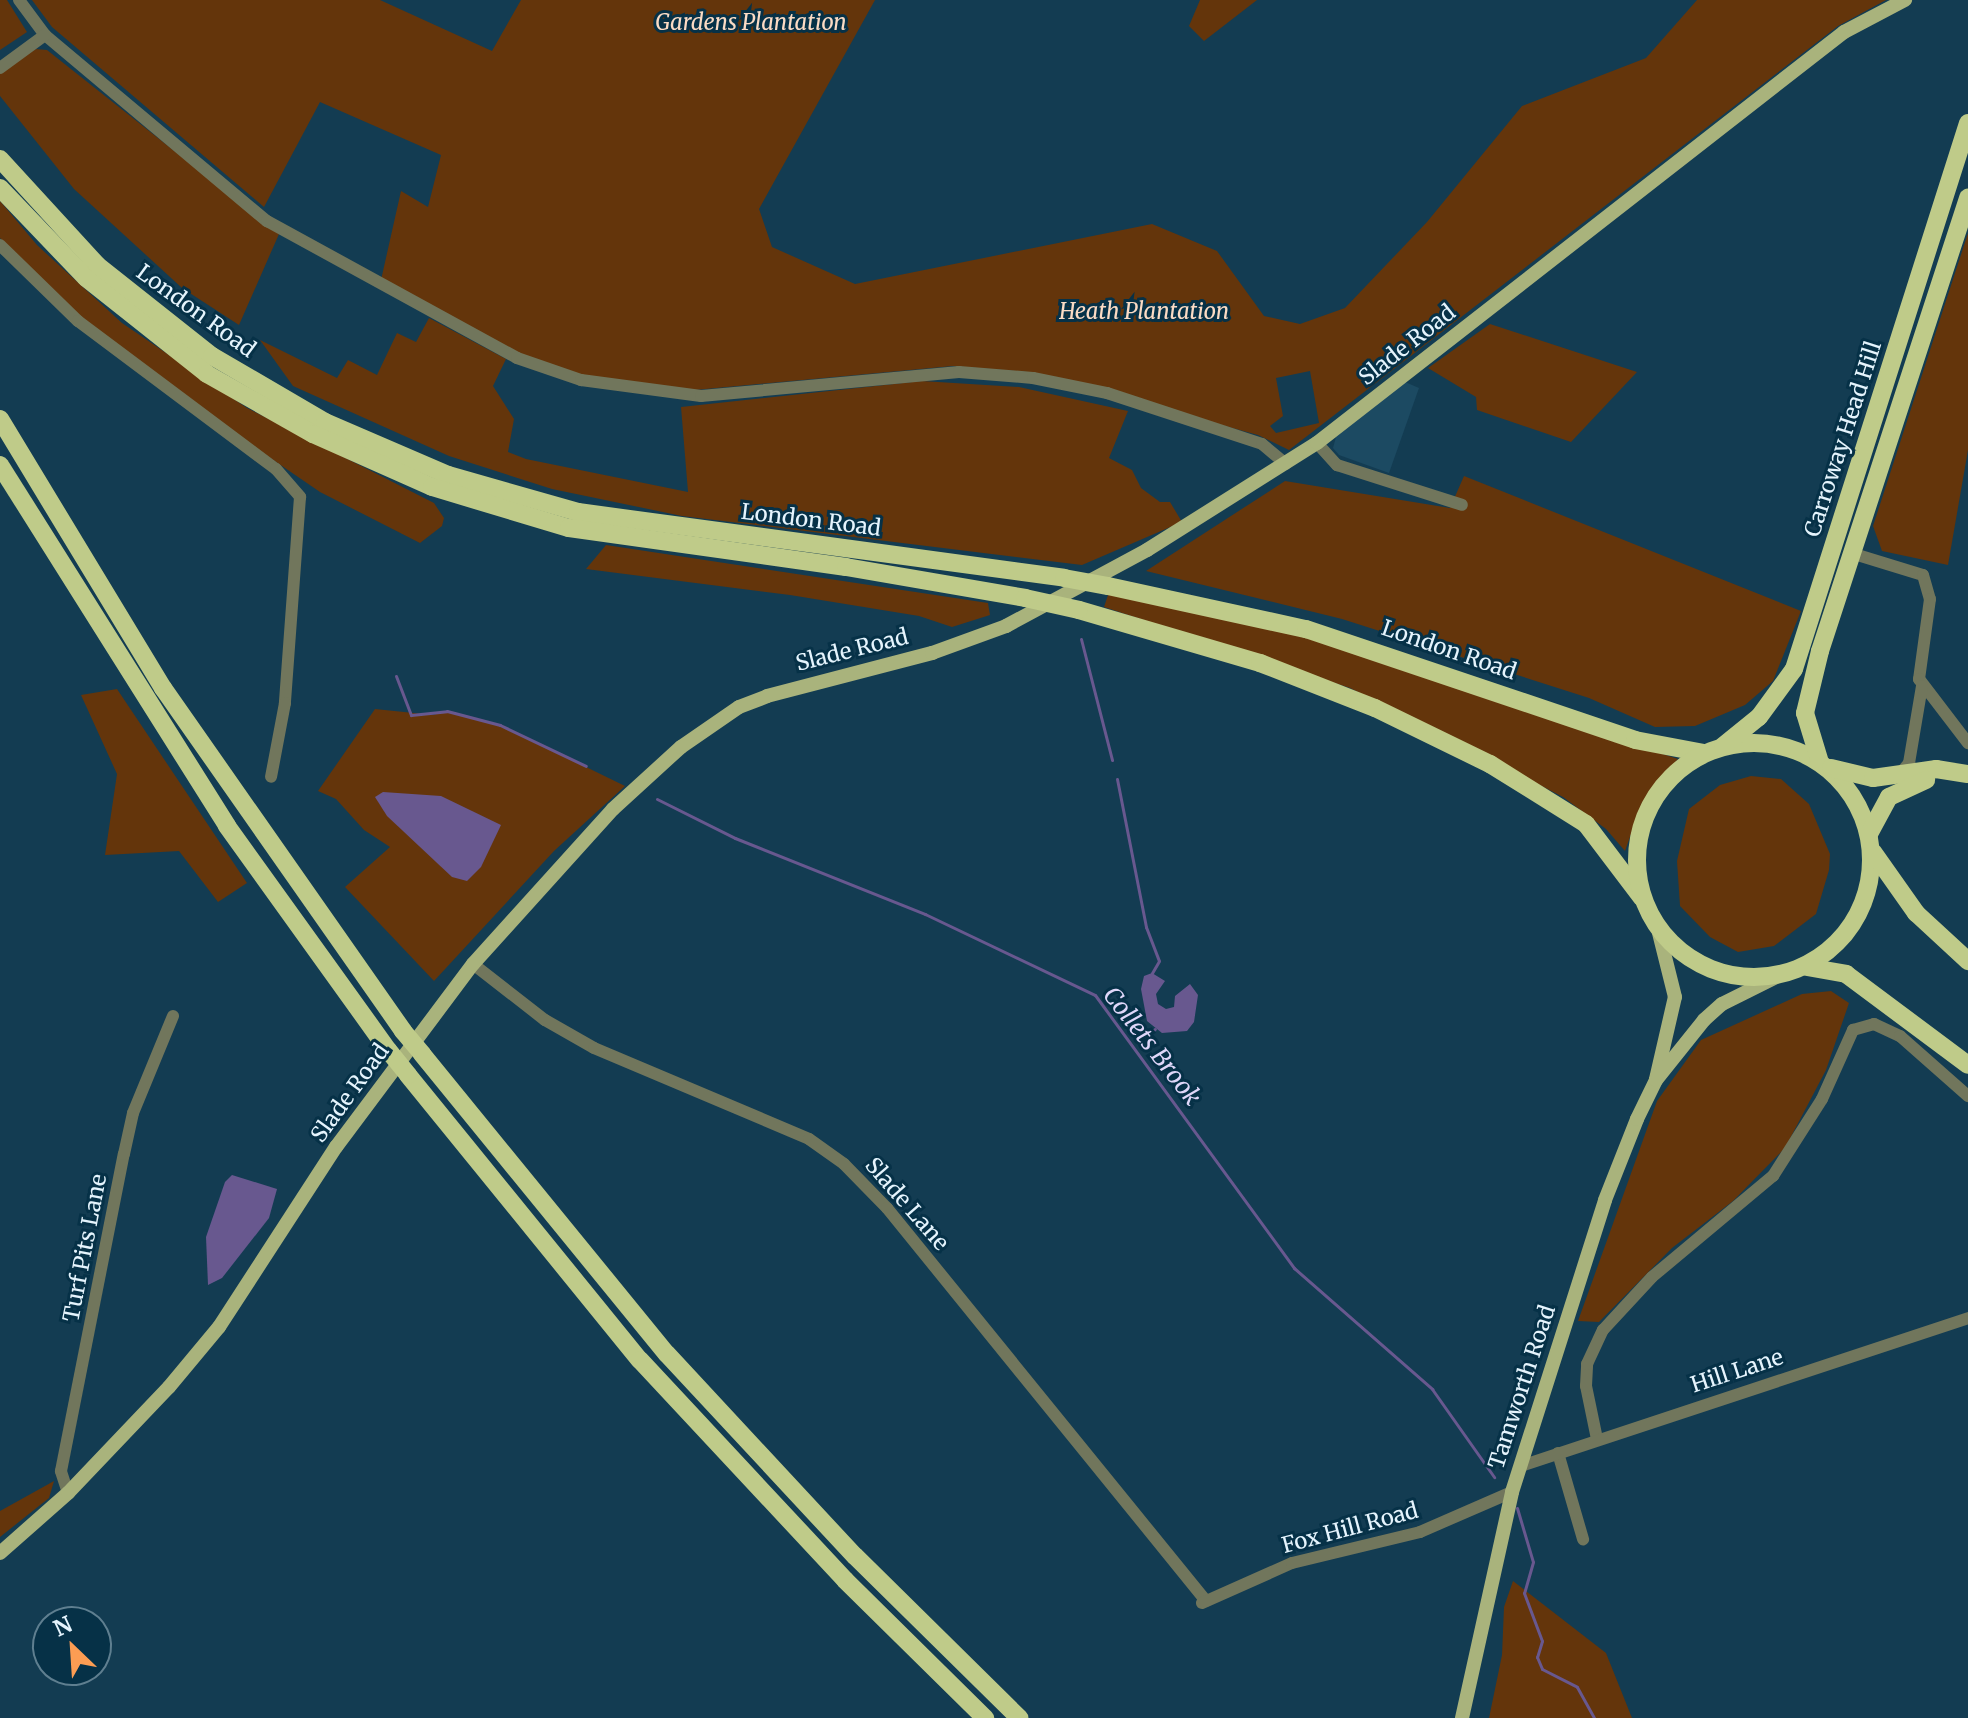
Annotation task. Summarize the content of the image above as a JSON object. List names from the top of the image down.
{
  "streets": {
    "highway": ["London Road", "Carroway Head Hill"],
    "main road": ["Slade Road", "Tamworth Road"],
    "street": [
      "Slade Lane",
      "Turf Pits Lane",
      "Hill Lane",
      "Fox Hill Road"
    ]
  },
  "crossings": [
    ["London Road", "Carroway Head Hill"],
    ["London Road", "Tamworth Road"],
    ["Slade Road", "Slade Lane"],
    ["Slade Road", "Turf Pits Lane"],
    ["Carroway Head Hill", "Tamworth Road"],
    ["Slade Lane", "Fox Hill Road"],
    ["Hill Lane", "Tamworth Road"],
    ["Tamworth Road", "Fox Hill Road"]
  ],
  "water": ["Collets Brook"],
  "parks": ["Gardens Plantation", "Heath Plantation"],
  "north": "top left"
}
